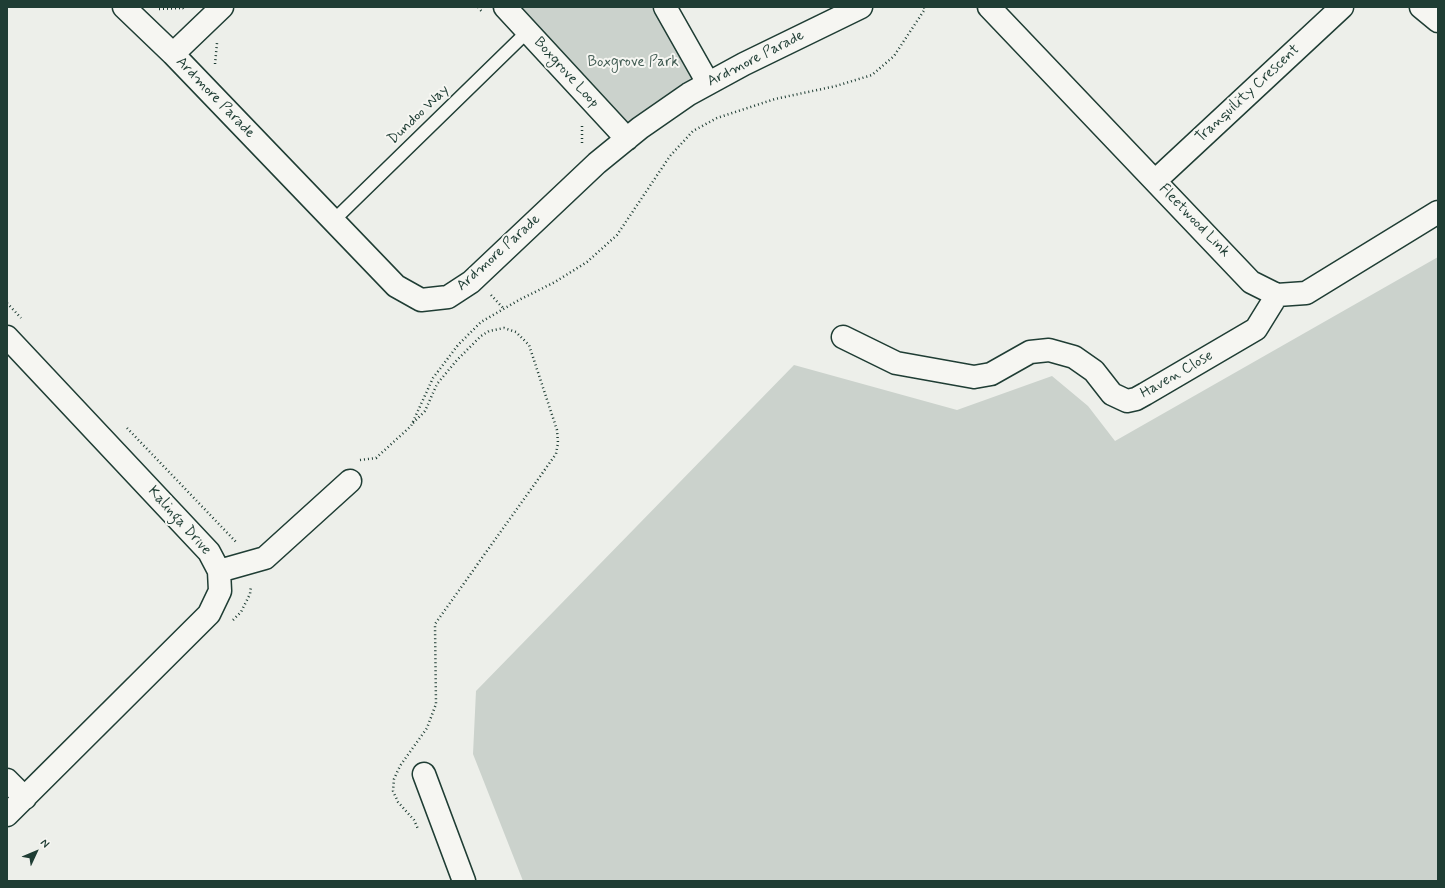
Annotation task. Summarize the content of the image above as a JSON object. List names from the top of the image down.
{
  "streets": {
    "street": [
      "Ardmore Parade",
      "Boxgrove Loop",
      "Tranquility Crescent",
      "Fleetwood Link",
      "Haven Close",
      "Kalinga Drive"
    ],
    "lane": ["Dundoo Way"]
  },
  "crossings": [
    ["Ardmore Parade", "Boxgrove Loop"],
    ["Ardmore Parade", "Dundoo Way"],
    ["Boxgrove Loop", "Dundoo Way"],
    ["Tranquility Crescent", "Fleetwood Link"],
    ["Fleetwood Link", "Haven Close"]
  ],
  "parks": ["Boxgrove Park"],
  "north": "top right"
}
